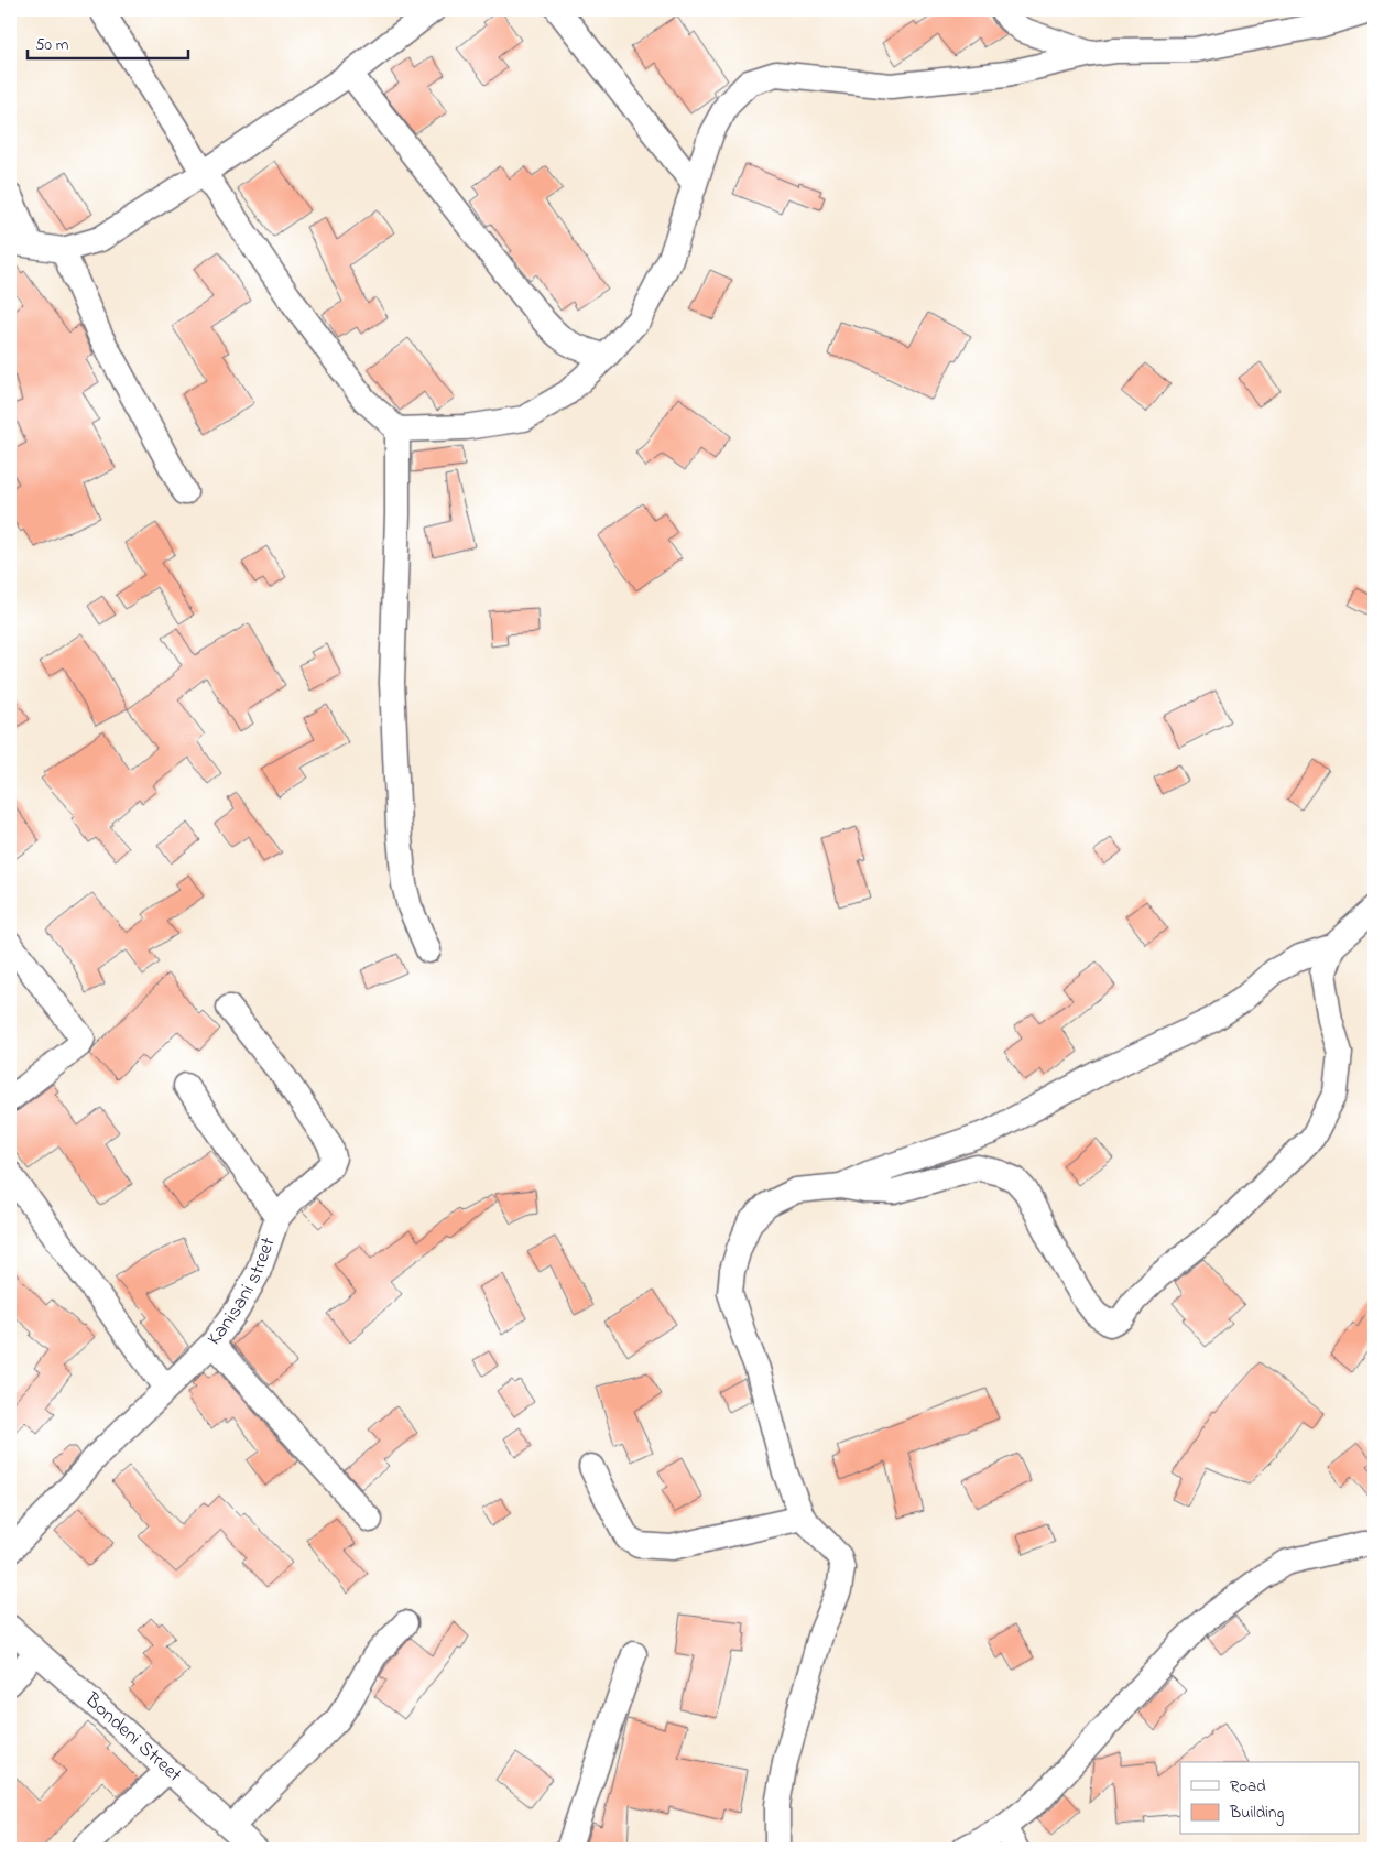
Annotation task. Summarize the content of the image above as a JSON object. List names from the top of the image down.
{
  "streets": {
    "street": ["Kanisani street", "Bondeni Street"]
  },
  "legend": ["Road", "Building"],
  "scale_bar": "50 m"
}
